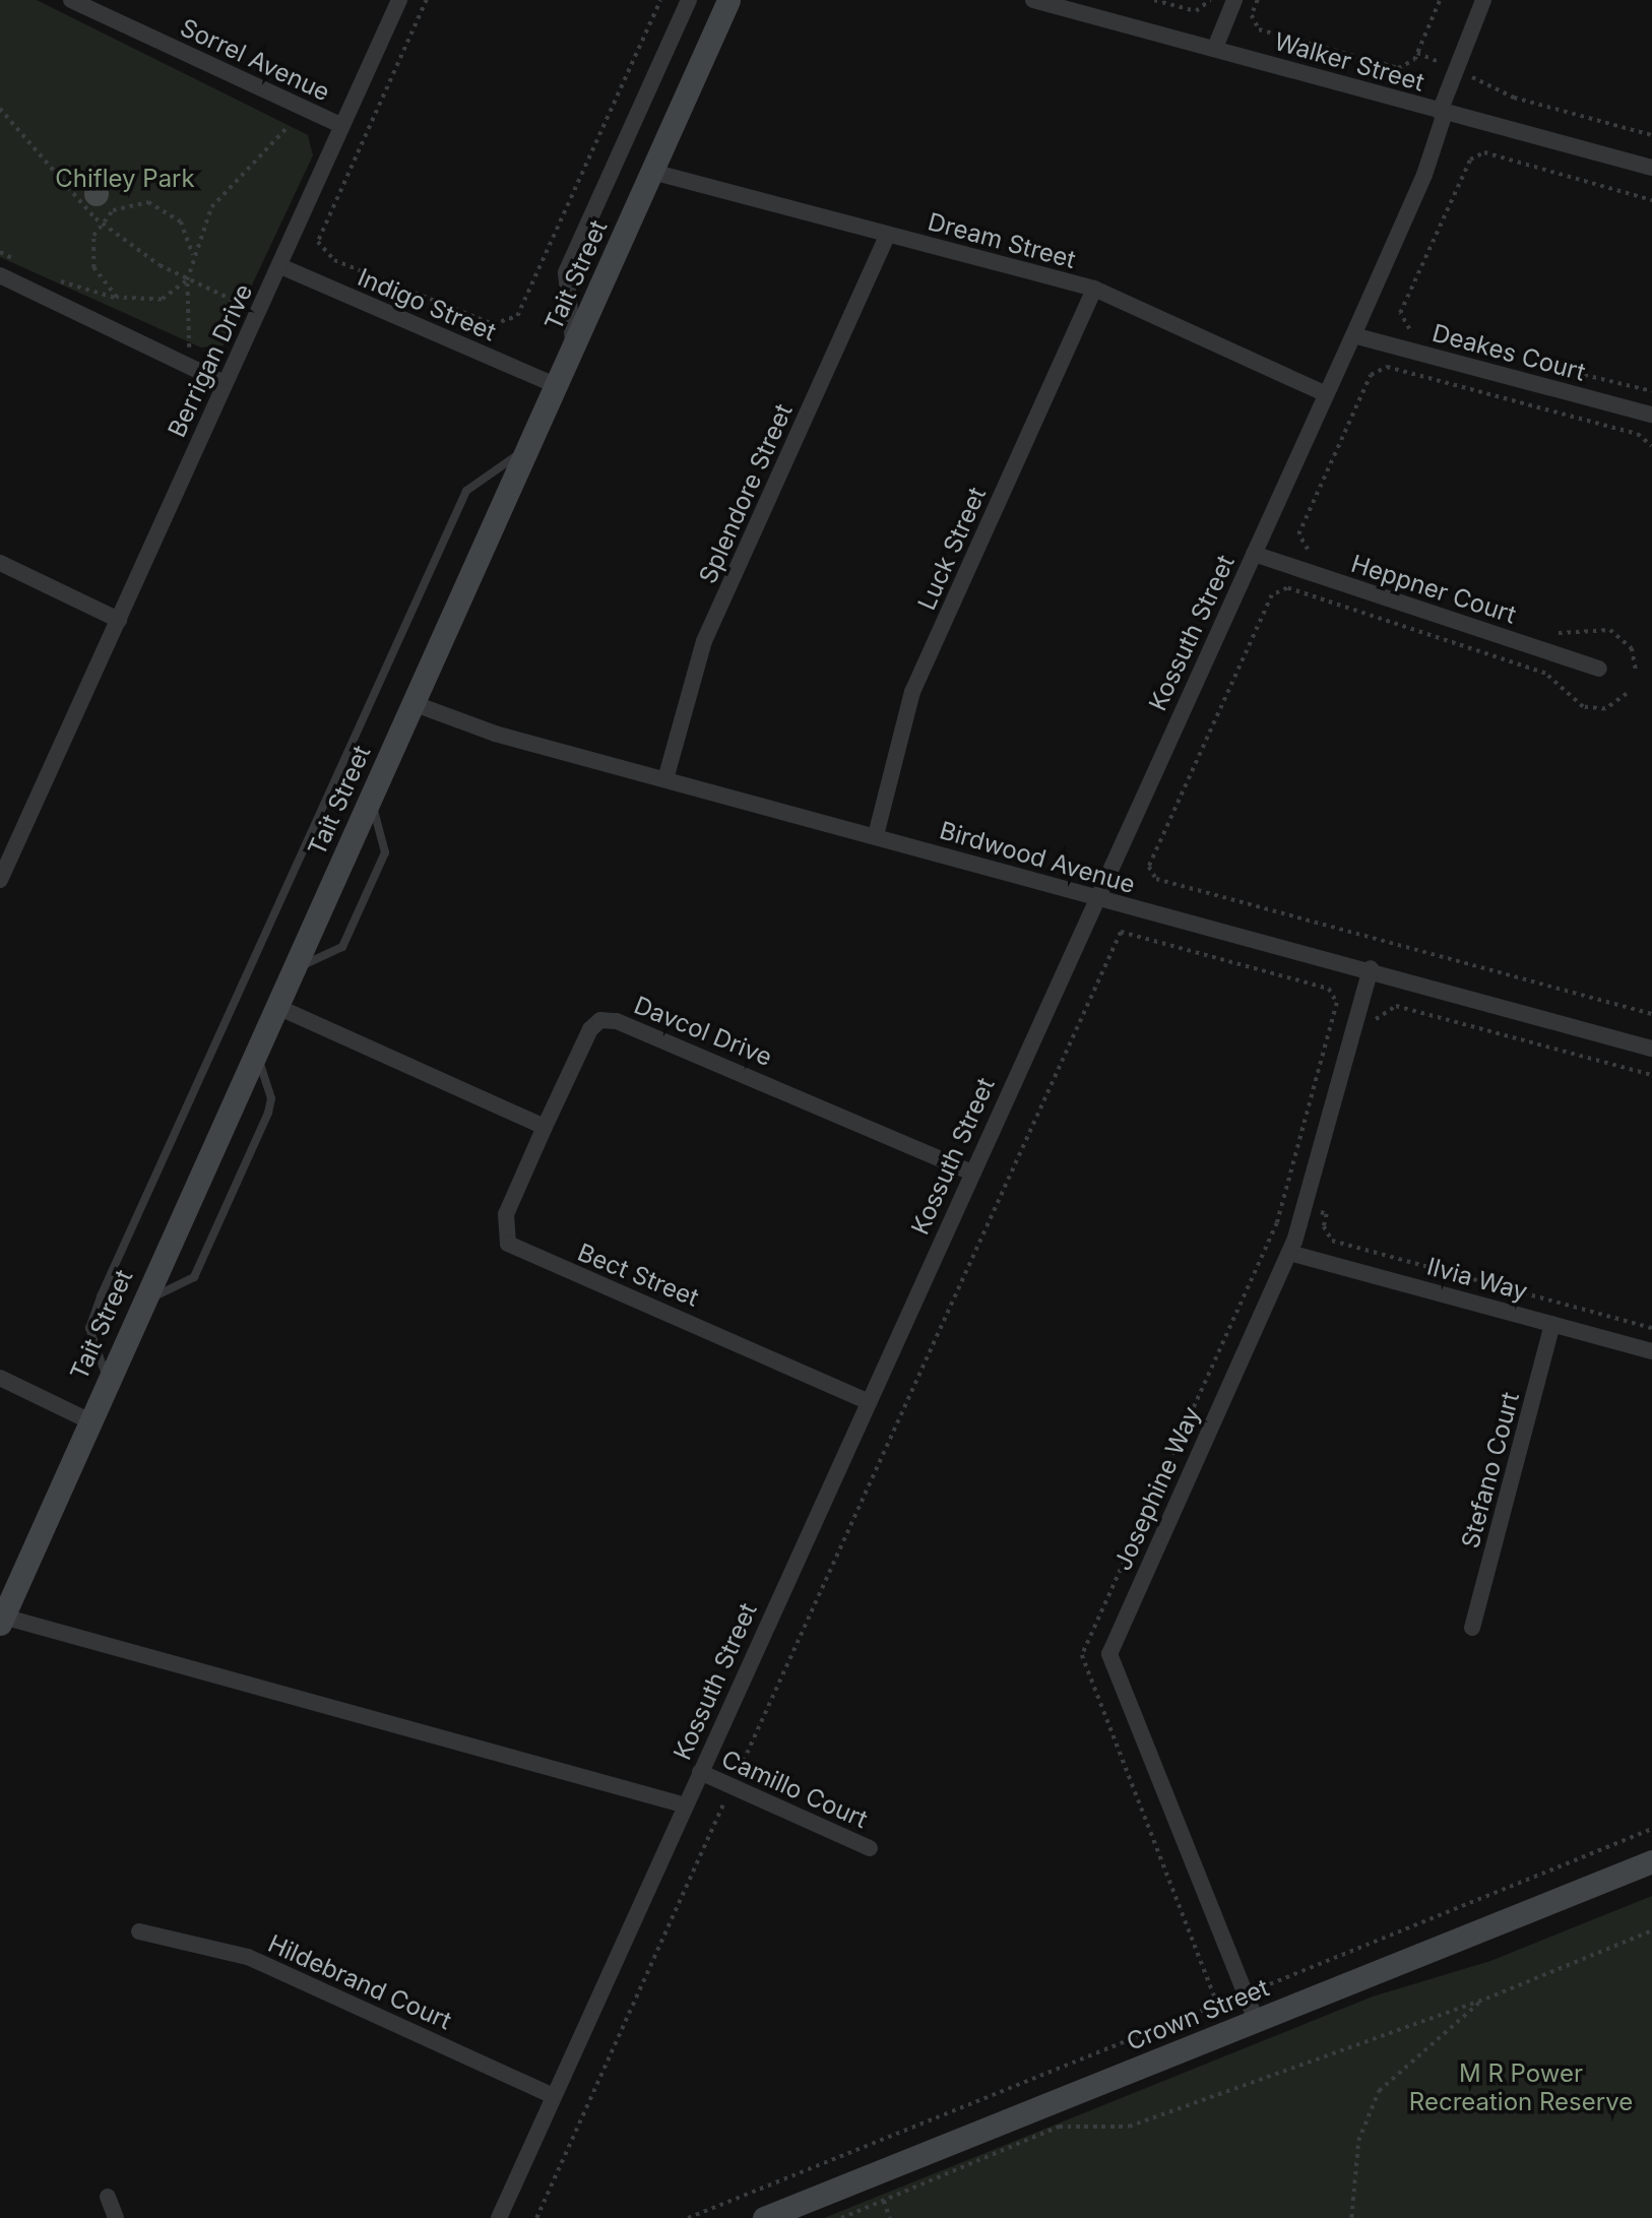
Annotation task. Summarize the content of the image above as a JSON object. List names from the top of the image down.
{
  "streets": {
    "street": [
      "Sorrel Avenue",
      "Walker Street",
      "Dream Street",
      "Tait Street",
      "Indigo Street",
      "Deakes Court",
      "Berrigan Drive",
      "Splendore Street",
      "Luck Street",
      "Heppner Court",
      "Kossuth Street",
      "Birdwood Avenue",
      "Davcol Drive",
      "Bect Street",
      "Ilvia Way",
      "Stefano Court",
      "Josephine Way",
      "Camillo Court",
      "Hildebrand Court",
      "Crown Street"
    ]
  },
  "crossings": [
    ["Sorrel Avenue", "Berrigan Drive"],
    ["Walker Street", "Kossuth Street"],
    ["Dream Street", "Tait Street"],
    ["Dream Street", "Splendore Street"],
    ["Dream Street", "Luck Street"],
    ["Dream Street", "Kossuth Street"],
    ["Tait Street", "Indigo Street"],
    ["Tait Street", "Birdwood Avenue"],
    ["Indigo Street", "Berrigan Drive"],
    ["Deakes Court", "Kossuth Street"],
    ["Splendore Street", "Birdwood Avenue"],
    ["Luck Street", "Birdwood Avenue"],
    ["Heppner Court", "Kossuth Street"],
    ["Kossuth Street", "Birdwood Avenue"],
    ["Kossuth Street", "Davcol Drive"],
    ["Kossuth Street", "Bect Street"],
    ["Kossuth Street", "Camillo Court"],
    ["Kossuth Street", "Hildebrand Court"],
    ["Birdwood Avenue", "Josephine Way"],
    ["Davcol Drive", "Bect Street"],
    ["Ilvia Way", "Stefano Court"],
    ["Ilvia Way", "Josephine Way"],
    ["Josephine Way", "Crown Street"]
  ],
  "parks": ["Chifley Park", "M R Power Recreation Reserve"]
}
